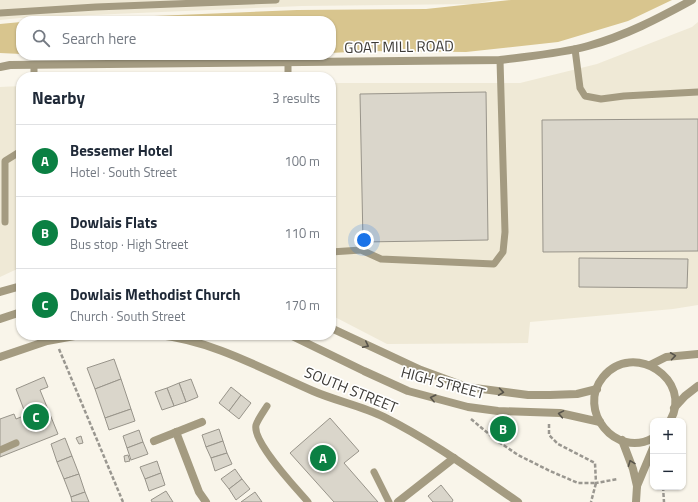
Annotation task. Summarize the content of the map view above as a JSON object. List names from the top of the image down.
{
  "streets": {
    "street": ["GOAT MILL ROAD", "HIGH STREET", "SOUTH STREET"]
  },
  "page": {
    "search": "Search here",
    "heading": ["Nearby", "3 results"],
    "list": [
      {
        "mark": "A",
        "name": "Bessemer Hotel",
        "note": "Hotel · South Street",
        "value": "100 m"
      },
      {
        "mark": "B",
        "name": "Dowlais Flats",
        "note": "Bus stop · High Street",
        "value": "110 m"
      },
      {
        "mark": "C",
        "name": "Dowlais Methodist Church",
        "note": "Church · South Street",
        "value": "170 m"
      }
    ],
    "pins": ["C", "B", "A"],
    "map_buttons": ["+", "−"]
  }
}
